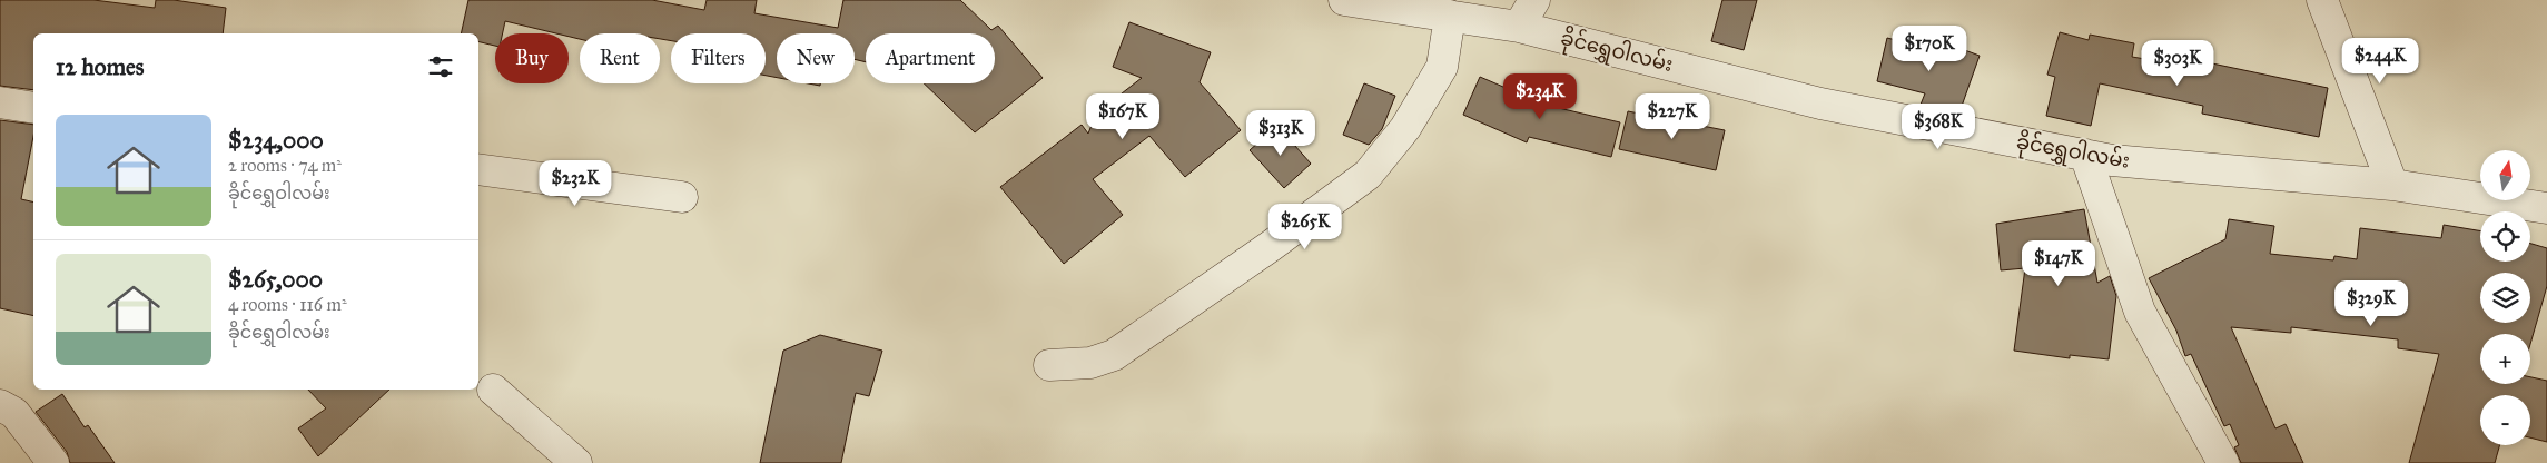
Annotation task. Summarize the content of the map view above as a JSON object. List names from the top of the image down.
{
  "streets": {
    "street": ["ခိုင်ရွှေဝါလမ်း"]
  },
  "north": "top",
  "page": {
    "price": [
      "$170K",
      "$244K",
      "$303K",
      "$234K",
      "$167K",
      "$227K",
      "$368K",
      "$313K",
      "$232K",
      "$265K",
      "$147K",
      "$329K"
    ],
    "chip": [
      "Buy",
      "Rent",
      "Filters",
      "New",
      "Apartment"
    ],
    "heading": "12 homes",
    "list": [
      {
        "name": "$234,000",
        "note": "2 rooms · 74 m² · ခိုင်ရွှေဝါလမ်း"
      },
      {
        "name": "$265,000",
        "note": "4 rooms · 116 m² · ခိုင်ရွှေဝါလမ်း"
      }
    ],
    "map_buttons": ["+", "−"]
  }
}
